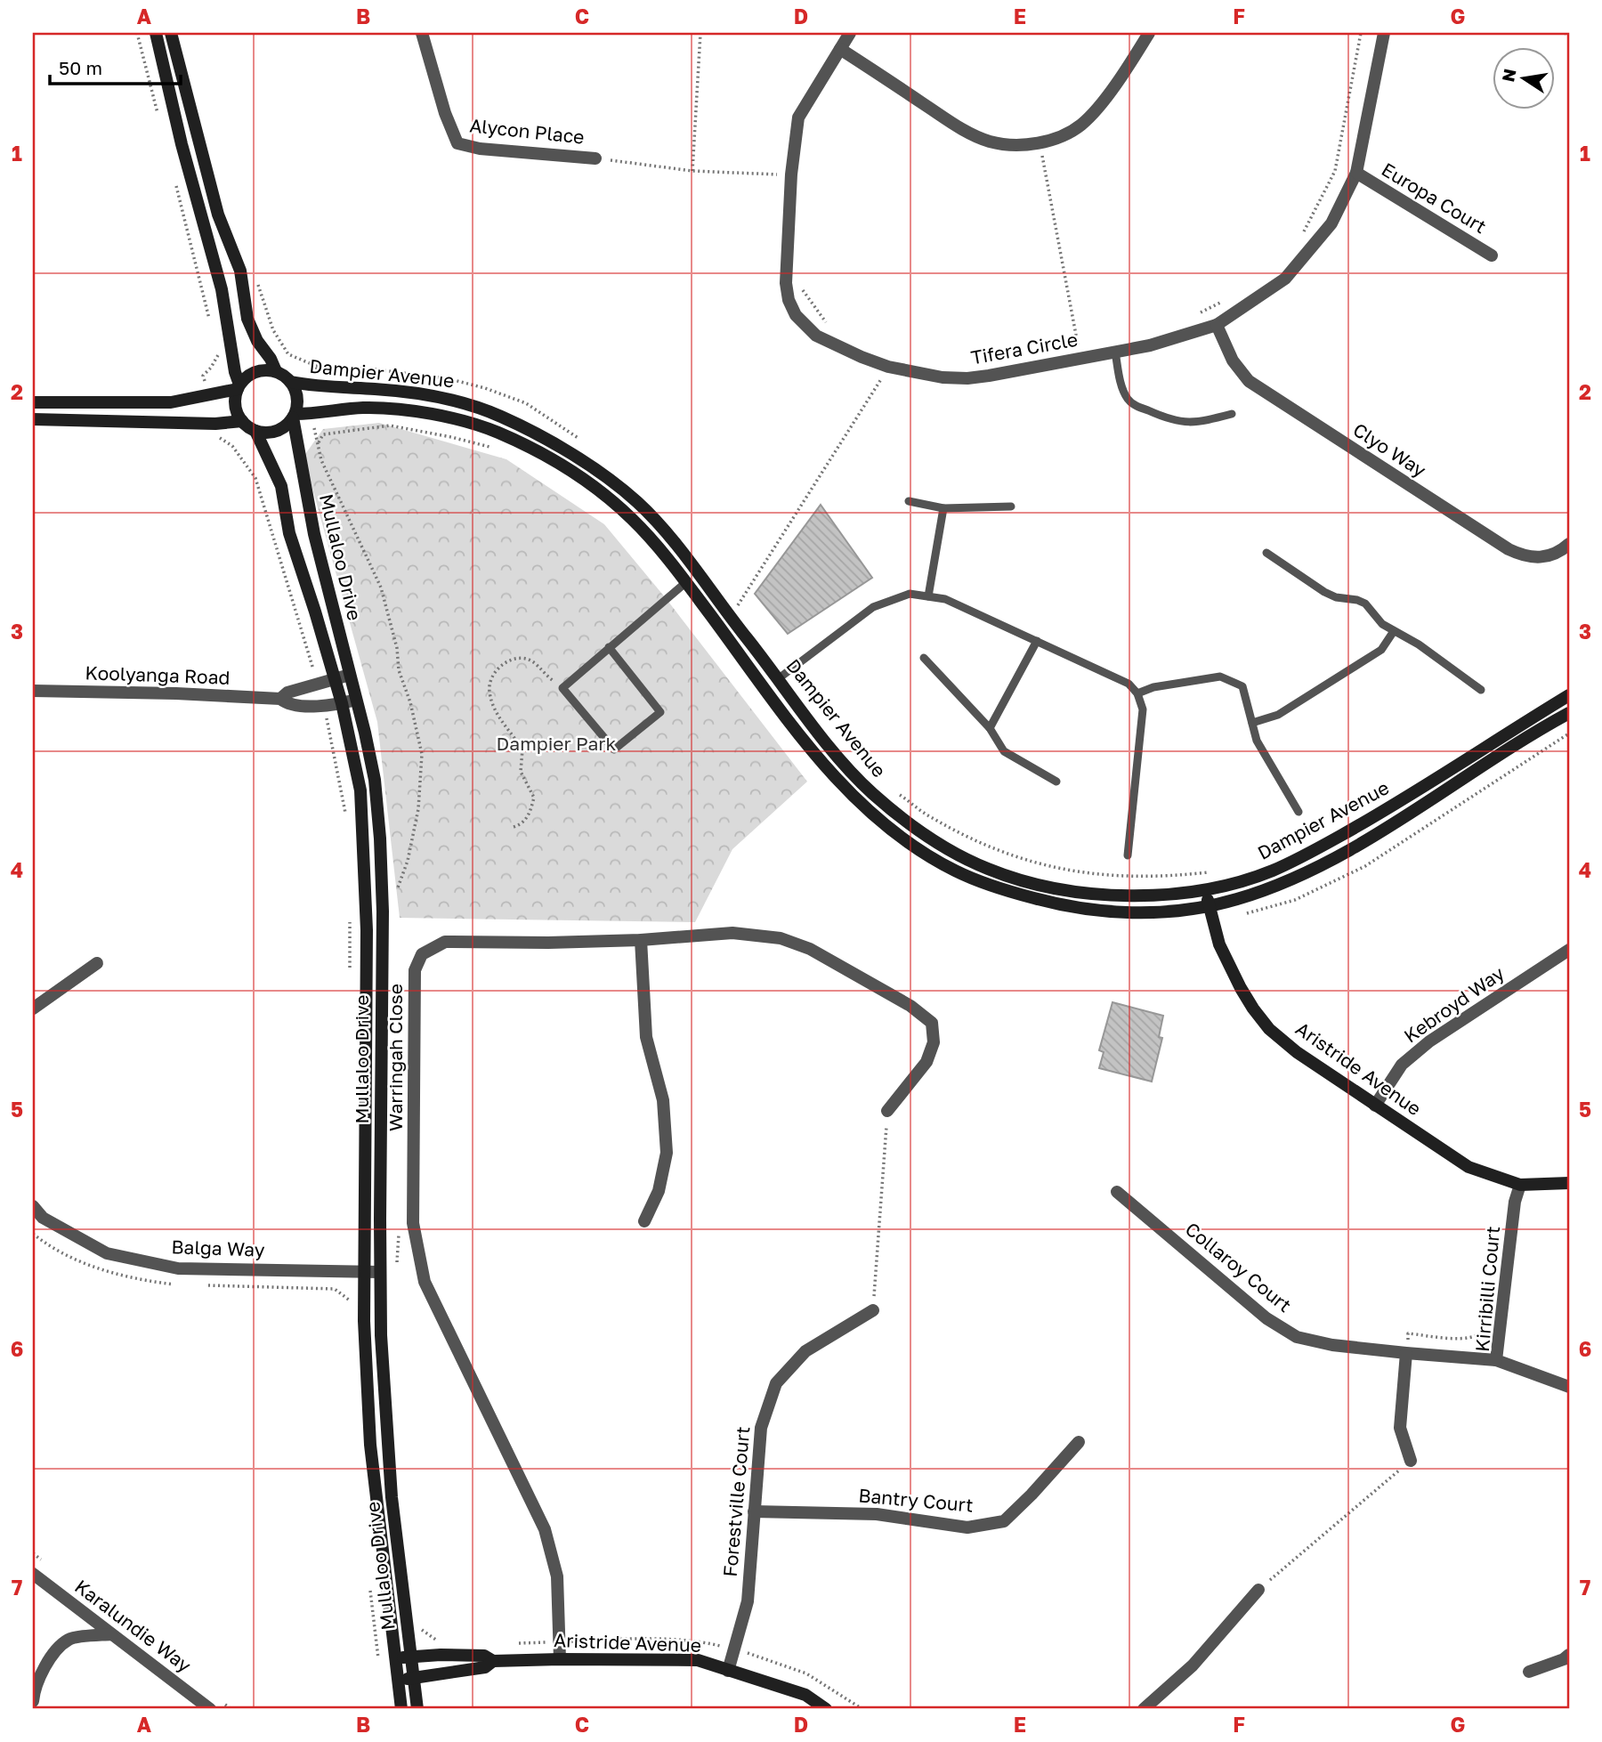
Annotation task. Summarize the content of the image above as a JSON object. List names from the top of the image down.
{
  "streets": {
    "main road": ["Dampier Avenue", "Mullaloo Drive", "Aristride Avenue"],
    "street": [
      "Alycon Place",
      "Europa Court",
      "Tifera Circle",
      "Clyo Way",
      "Koolyanga Road",
      "Kebroyd Way",
      "Warringah Close",
      "Balga Way",
      "Collaroy Court",
      "Kirribilli Court",
      "Bantry Court",
      "Forestville Court",
      "Karalundie Way"
    ]
  },
  "crossings": [
    ["Europa Court", "Tifera Circle"],
    ["Tifera Circle", "Clyo Way"],
    ["Dampier Avenue", "Mullaloo Drive"],
    ["Dampier Avenue", "Aristride Avenue"],
    ["Mullaloo Drive", "Koolyanga Road"],
    ["Mullaloo Drive", "Aristride Avenue"],
    ["Mullaloo Drive", "Balga Way"],
    ["Kebroyd Way", "Aristride Avenue"],
    ["Warringah Close", "Aristride Avenue"],
    ["Aristride Avenue", "Kirribilli Court"],
    ["Aristride Avenue", "Forestville Court"],
    ["Collaroy Court", "Kirribilli Court"],
    ["Bantry Court", "Forestville Court"]
  ],
  "parks": ["Dampier Park"],
  "scale_bar": "50 m",
  "north": "left",
  "grid": {
    "columns": [
      "A",
      "B",
      "C",
      "D",
      "E",
      "F",
      "G"
    ],
    "rows": [
      "1",
      "2",
      "3",
      "4",
      "5",
      "6",
      "7"
    ]
  }
}
